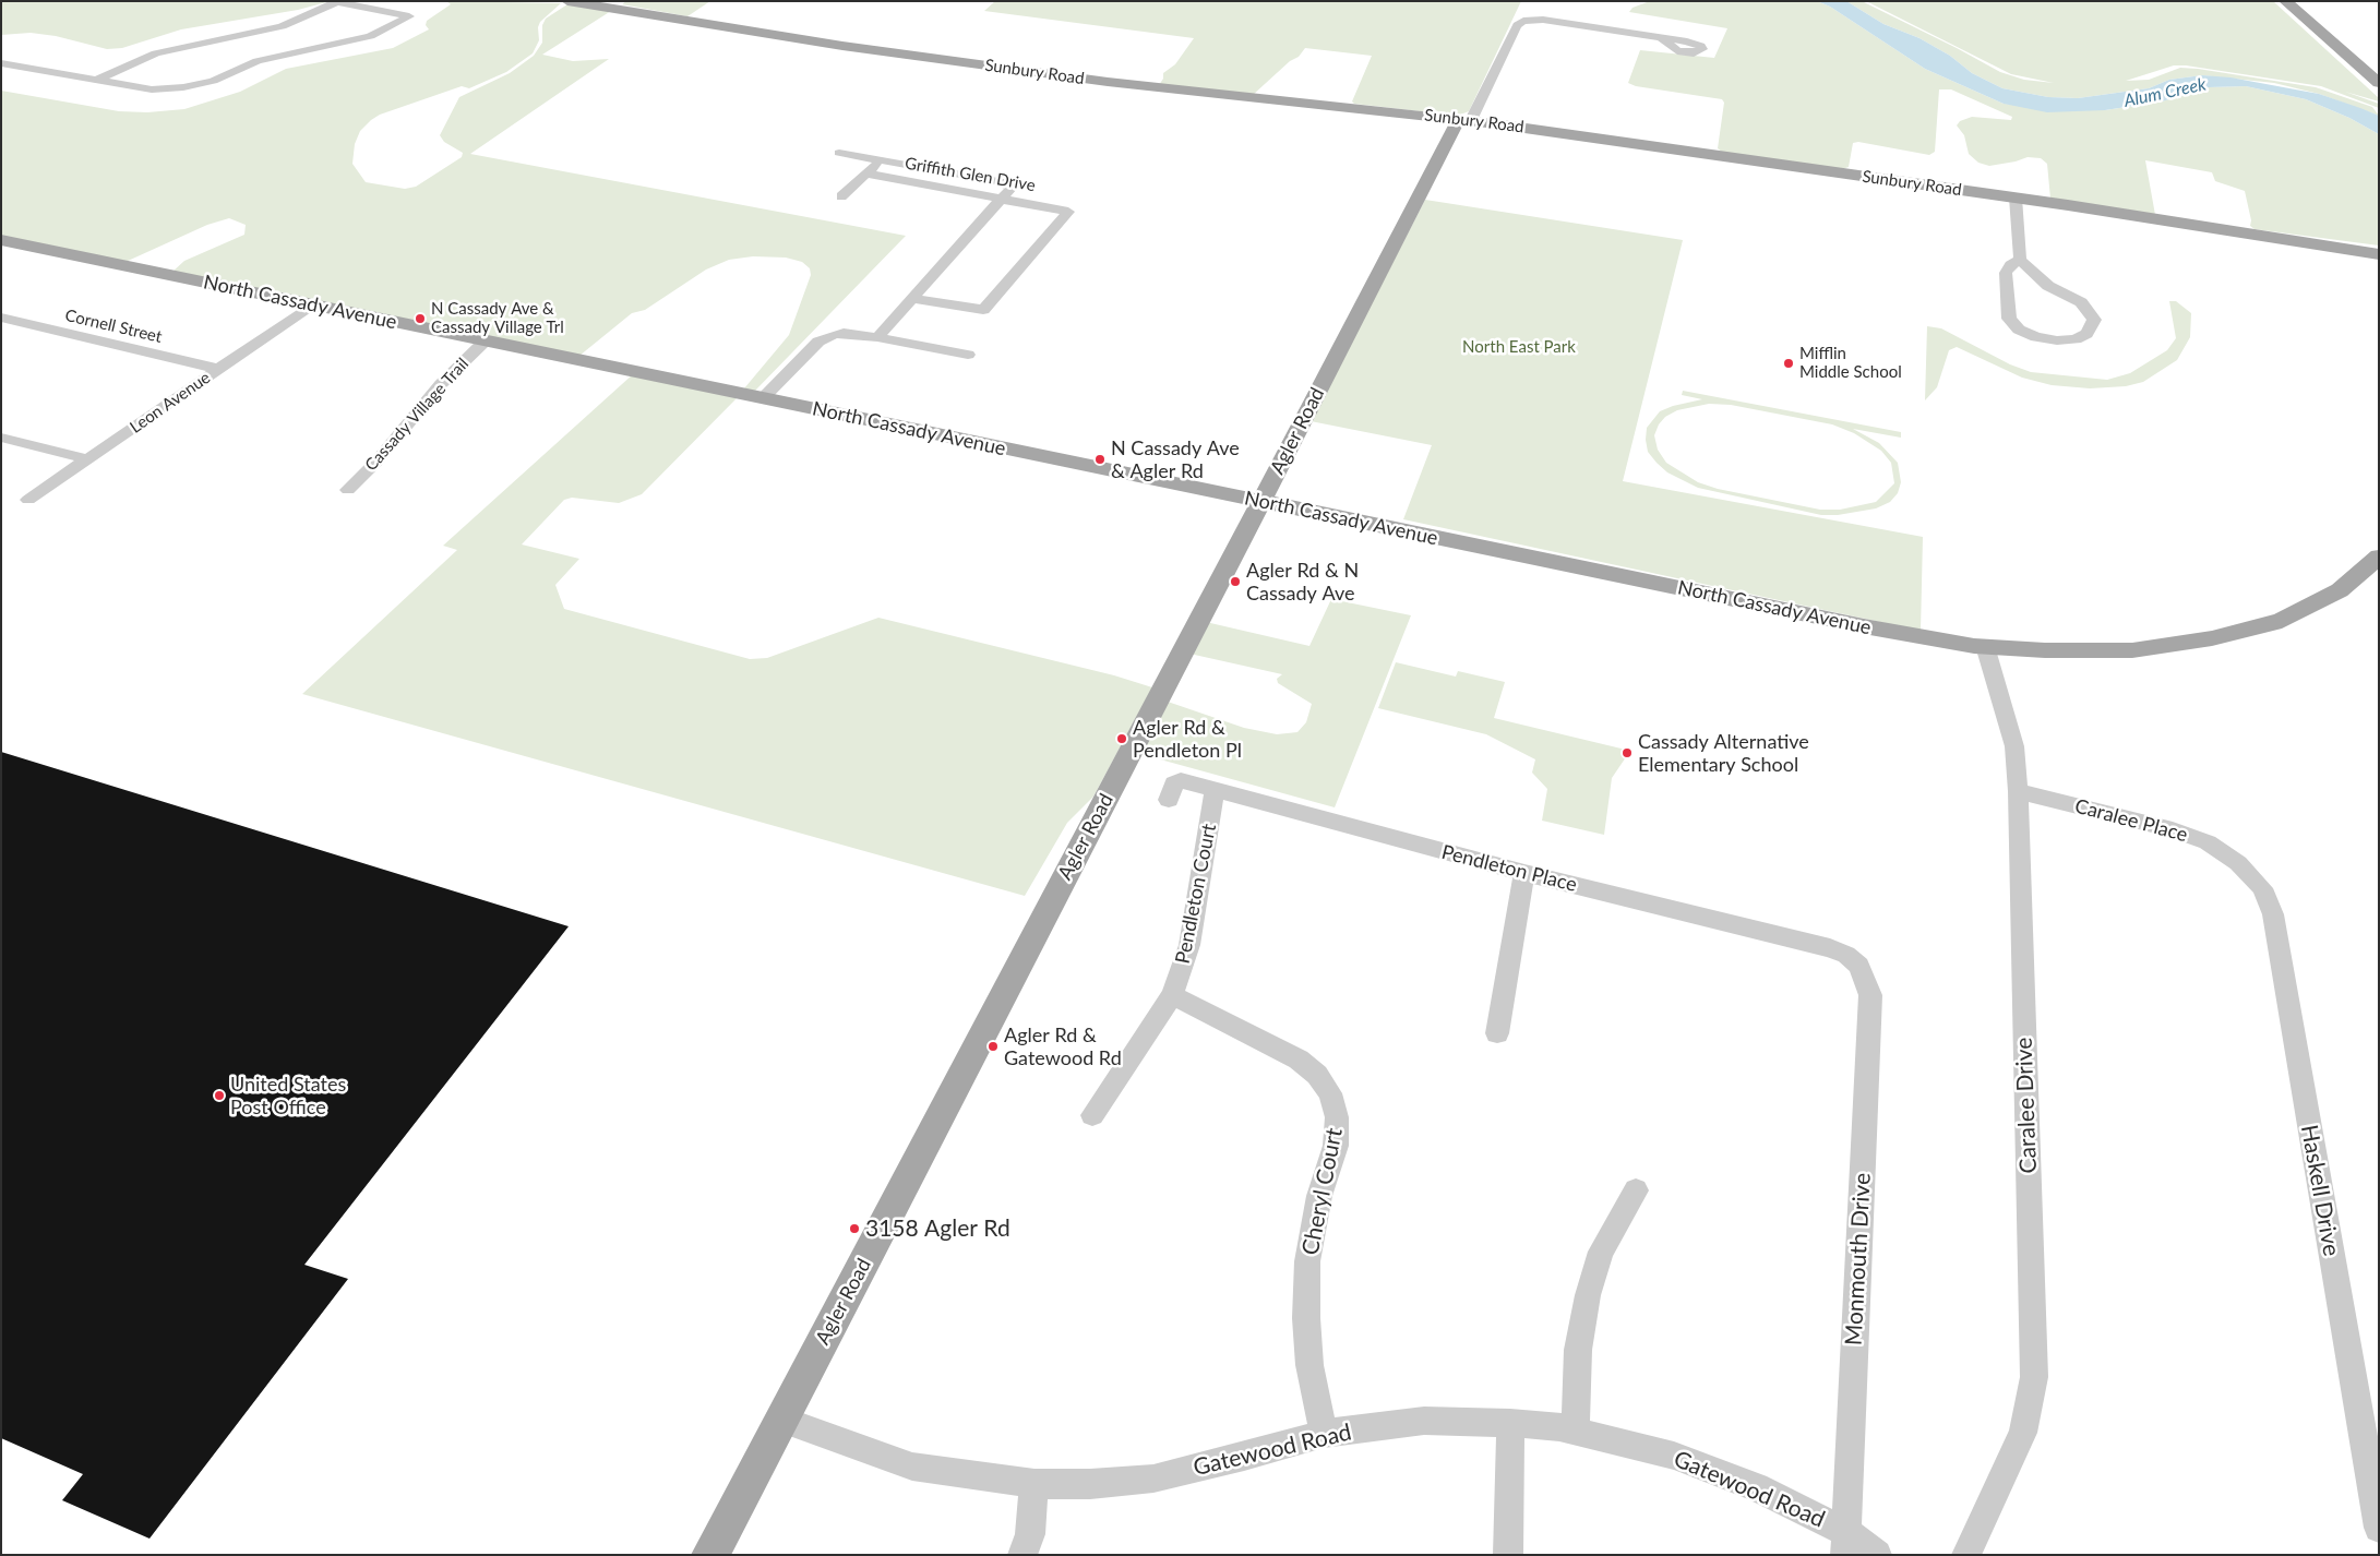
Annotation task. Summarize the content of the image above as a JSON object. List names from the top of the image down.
{
  "streets": {
    "main road": ["Sunbury Road", "North Cassady Avenue", "Agler Road"],
    "street": [
      "Griffith Glen Drive",
      "Cornell Street",
      "Leon Avenue",
      "Cassady Village Trail",
      "Caralee Place",
      "Pendleton Place",
      "Pendleton Court",
      "Caralee Drive",
      "Haskell Drive",
      "Cheryl Court",
      "Monmouth Drive",
      "Gatewood Road"
    ]
  },
  "crossings": [
    ["Sunbury Road", "Agler Road"],
    ["North Cassady Avenue", "Leon Avenue"],
    ["North Cassady Avenue", "Cassady Village Trail"],
    ["North Cassady Avenue", "Agler Road"],
    ["North Cassady Avenue", "Caralee Drive"],
    ["Cornell Street", "Leon Avenue"],
    ["Agler Road", "Gatewood Road"],
    ["Caralee Place", "Caralee Drive"],
    ["Caralee Place", "Haskell Drive"],
    ["Pendleton Place", "Pendleton Court"],
    ["Pendleton Place", "Monmouth Drive"],
    ["Pendleton Court", "Cheryl Court"],
    ["Cheryl Court", "Gatewood Road"],
    ["Monmouth Drive", "Gatewood Road"]
  ],
  "water": ["Alum Creek"],
  "parks": ["North East Park"],
  "places": [
    "N Cassady Ave & Cassady Village Trl",
    "Mifflin Middle School",
    "N Cassady Ave & Agler Rd",
    "Agler Rd & N Cassady Ave",
    "Agler Rd & Pendleton Pl",
    "Cassady Alternative Elementary School",
    "Agler Rd & Gatewood Rd",
    "United States Post Office",
    "3158 Agler Rd"
  ]
}
